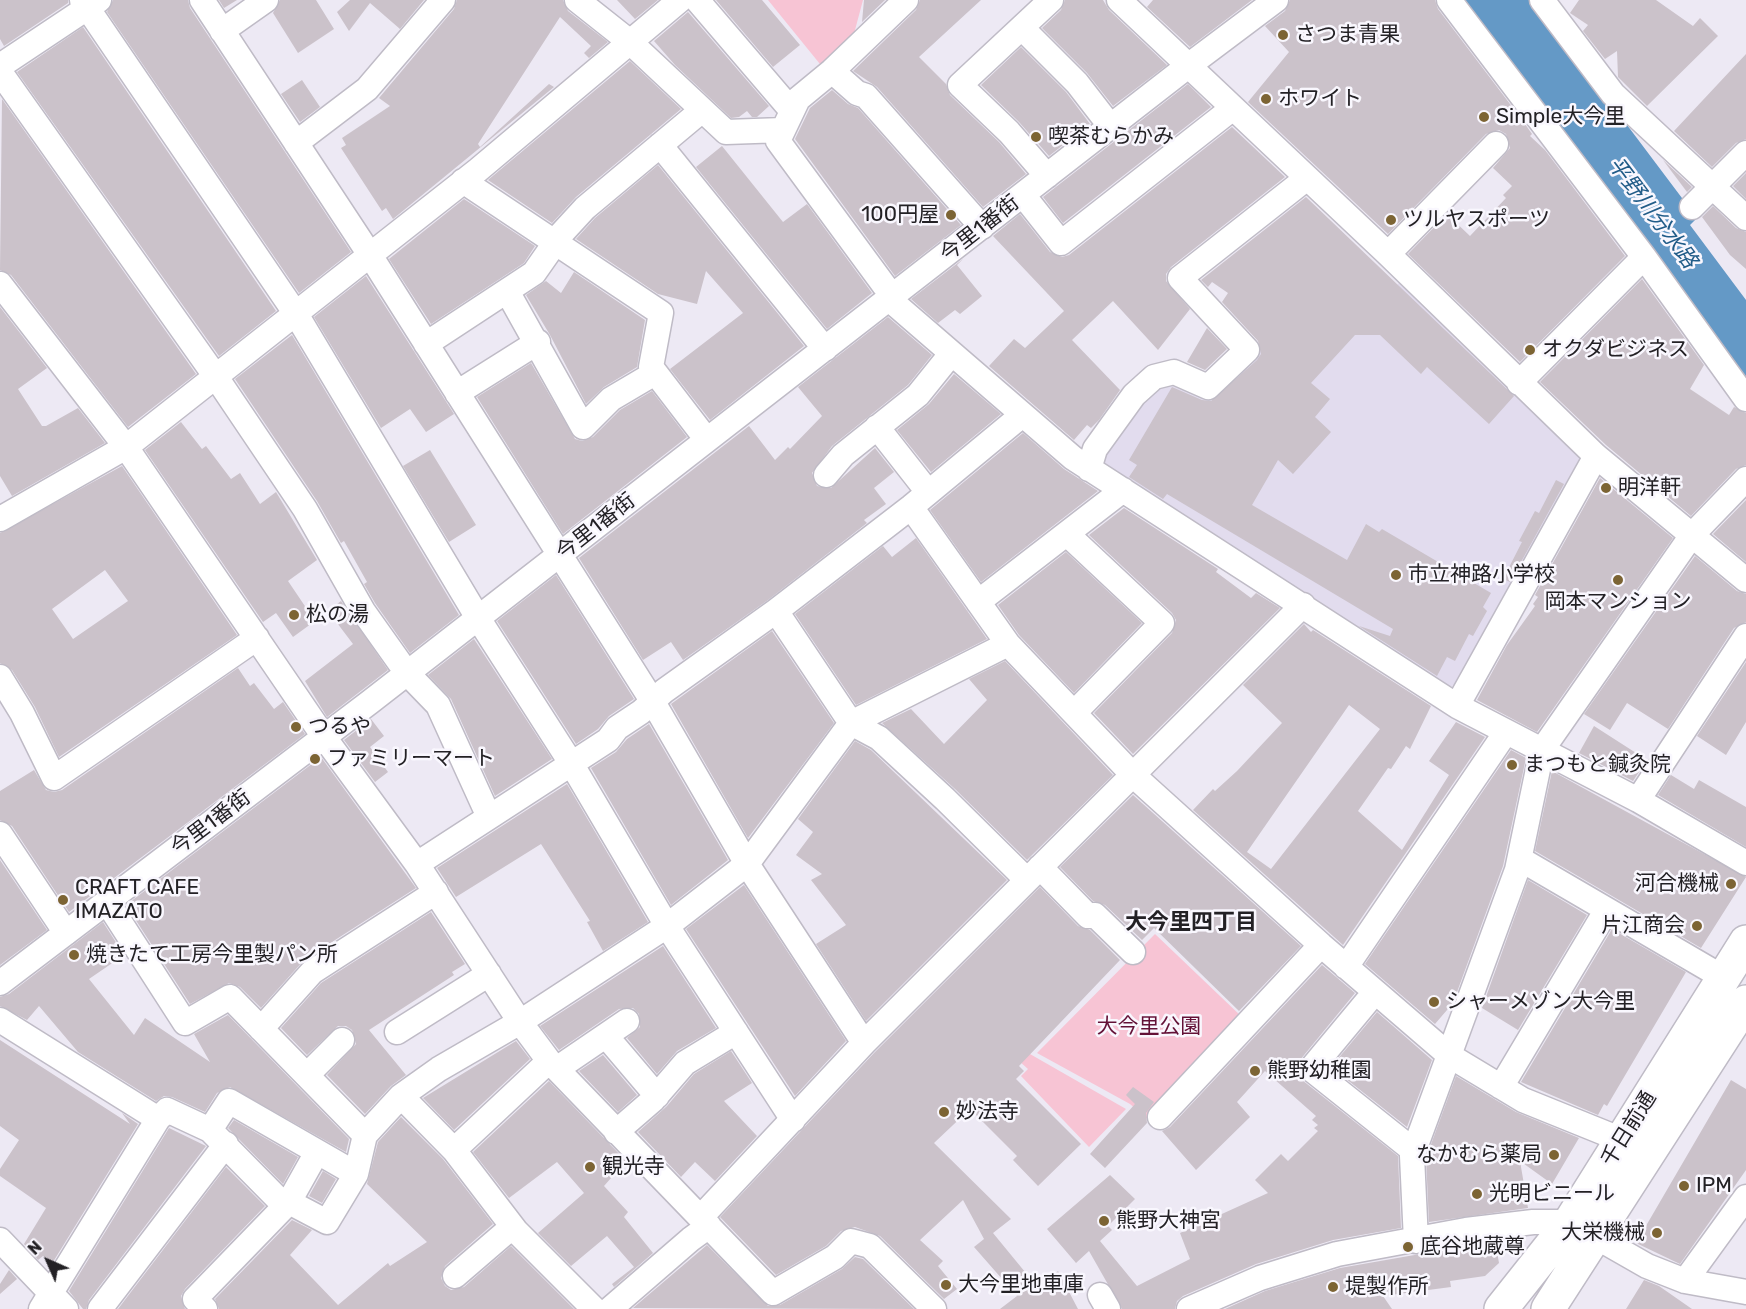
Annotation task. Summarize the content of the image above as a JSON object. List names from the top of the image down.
{
  "streets": {
    "highway": ["千日前通"],
    "street": ["今里1番街"]
  },
  "districts": ["大今里四丁目"],
  "water": ["平野川分水路"],
  "parks": ["大今里公園"],
  "places": [
    "さつま青果",
    "ホワイト",
    "Simple大今里",
    "喫茶むらかみ",
    "100円屋",
    "ツルヤスポーツ",
    "オクダビジネス",
    "明洋軒",
    "市立神路小学校",
    "岡本マンション",
    "松の湯",
    "つるや",
    "ファミリーマート",
    "まつもと鍼灸院",
    "河合機械",
    "CRAFT CAFE IMAZATO",
    "片江商会",
    "焼きたて工房今里製パン所",
    "シャーメゾン大今里",
    "熊野幼稚園",
    "妙法寺",
    "なかむら薬局",
    "観光寺",
    "IPM",
    "光明ビニール",
    "熊野大神宮",
    "大栄機械",
    "底谷地蔵尊",
    "大今里地車庫",
    "堤製作所"
  ],
  "north": "top left"
}
